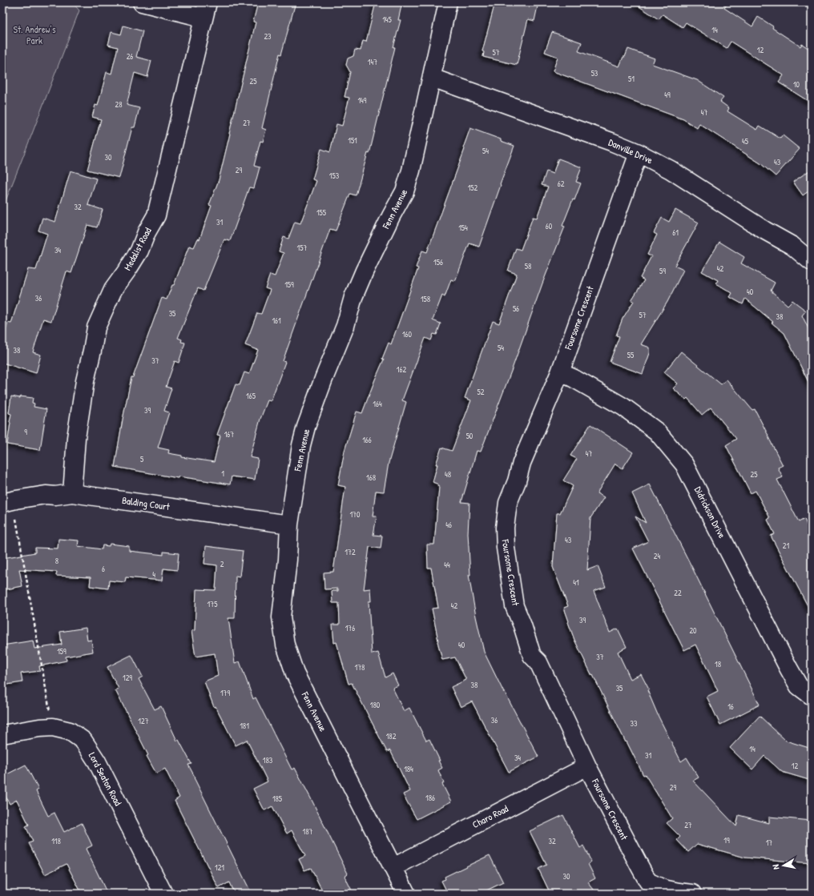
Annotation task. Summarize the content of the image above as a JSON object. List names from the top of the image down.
{
  "streets": {
    "street": [
      "Danville Drive",
      "Fenn Avenue",
      "Medalist Road",
      "Foursome Crescent",
      "Balding Court",
      "Didrickson Drive",
      "Lord Seaton Road",
      "Charo Road"
    ]
  },
  "crossings": [
    ["Danville Drive", "Fenn Avenue"],
    ["Danville Drive", "Foursome Crescent"],
    ["Fenn Avenue", "Balding Court"],
    ["Fenn Avenue", "Charo Road"],
    ["Medalist Road", "Balding Court"],
    ["Foursome Crescent", "Didrickson Drive"],
    ["Foursome Crescent", "Charo Road"]
  ],
  "parks": ["St. Andrew’s Park"],
  "house_numbers": [
    "145",
    "14",
    "23",
    "12",
    "57",
    "26",
    "147",
    "53",
    "51",
    "25",
    "10",
    "49",
    "149",
    "28",
    "47",
    "27",
    "151",
    "45",
    "54",
    "30",
    "43",
    "29",
    "153",
    "62",
    "152",
    "32",
    "155",
    "31",
    "60",
    "154",
    "61",
    "157",
    "34",
    "156",
    "58",
    "42",
    "59",
    "159",
    "40",
    "36",
    "158",
    "56",
    "35",
    "57",
    "38",
    "161",
    "160",
    "54",
    "38",
    "55",
    "37",
    "162",
    "52",
    "165",
    "164",
    "39",
    "9",
    "167",
    "50",
    "166",
    "47",
    "5",
    "1",
    "48",
    "25",
    "168",
    "170",
    "46",
    "43",
    "21",
    "172",
    "24",
    "8",
    "2",
    "44",
    "6",
    "4",
    "41",
    "22",
    "175",
    "42",
    "39",
    "176",
    "20",
    "40",
    "159",
    "37",
    "18",
    "178",
    "129",
    "38",
    "35",
    "179",
    "180",
    "16",
    "36",
    "127",
    "33",
    "181",
    "182",
    "14",
    "31",
    "34",
    "183",
    "12",
    "184",
    "29",
    "186",
    "185",
    "27",
    "187",
    "19",
    "118",
    "32",
    "17",
    "121",
    "30"
  ],
  "north": "left"
}
